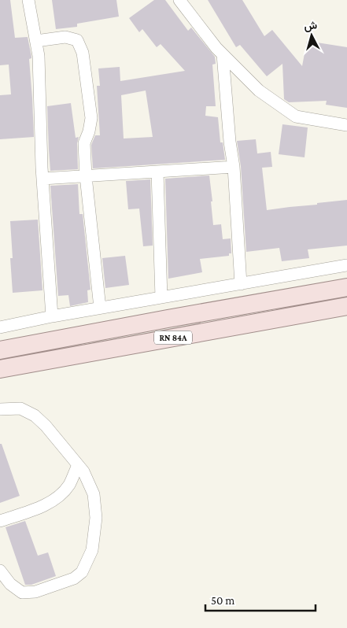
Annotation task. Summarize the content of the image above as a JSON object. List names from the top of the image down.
{
  "streets": {
    "main road": ["RN 84A"]
  },
  "scale_bar": "50 m",
  "north": "top"
}
